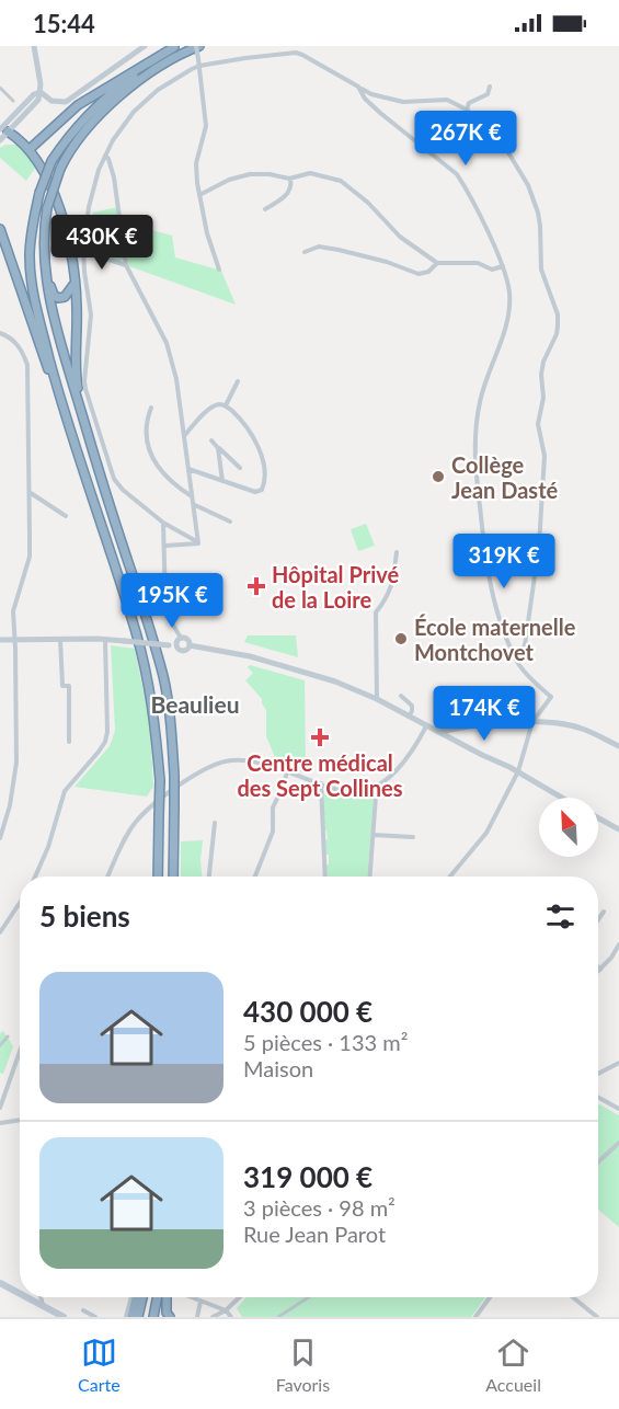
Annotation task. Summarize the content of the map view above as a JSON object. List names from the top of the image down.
{
  "districts": ["Beaulieu"],
  "places": {
    "other": ["Collège Jean Dasté", "École maternelle Montchovet"],
    "health": ["Hôpital Privé de la Loire", "Centre médical des Sept Collines"]
  },
  "north": "top left",
  "page": {
    "status": "15:44",
    "price": [
      "267K €",
      "430K €",
      "319K €",
      "195K €",
      "174K €"
    ],
    "heading": "5 biens",
    "list": [
      {
        "name": "430 000 €",
        "note": "5 pièces · 133 m² · Maison"
      },
      {
        "name": "319 000 €",
        "note": "3 pièces · 98 m² · Rue Jean Parot"
      }
    ],
    "tabs": ["Carte", "Favoris", "Accueil"]
  }
}
